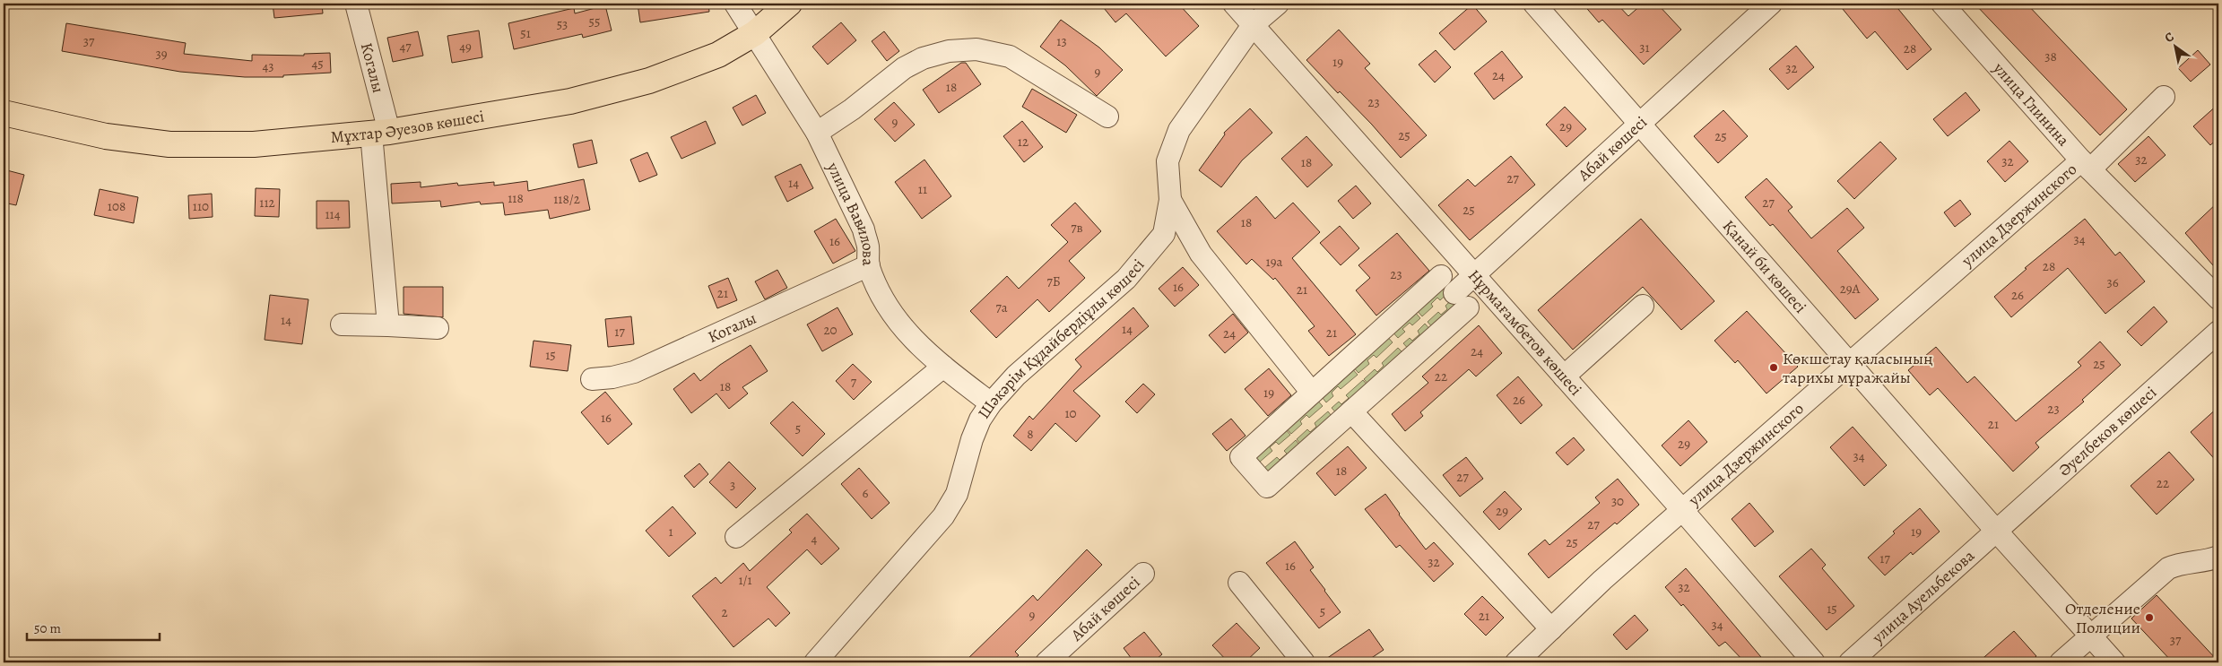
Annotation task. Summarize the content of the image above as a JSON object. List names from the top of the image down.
{
  "streets": {
    "main road": ["Мұхтар Әуезов көшесі"],
    "street": [
      "Когалы",
      "улица Глинина",
      "Абай көшесі",
      "улица Вавилова",
      "улица Дзержинского",
      "Қанай би көшесі",
      "Нұрмағамбетов көшесі",
      "Шәкәрім Құдайбердіұлы көшесі",
      "Әуелбеков көшесі",
      "улица Ауельбекова"
    ]
  },
  "crossings": [
    ["Когалы", "Мұхтар Әуезов көшесі"],
    ["Когалы", "улица Вавилова"],
    ["улица Глинина", "улица Дзержинского"],
    ["Мұхтар Әуезов көшесі", "улица Вавилова"],
    ["Абай көшесі", "Қанай би көшесі"],
    ["Абай көшесі", "Нұрмағамбетов көшесі"],
    ["улица Вавилова", "Шәкәрім Құдайбердіұлы көшесі"],
    ["улица Дзержинского", "Қанай би көшесі"],
    ["улица Дзержинского", "Нұрмағамбетов көшесі"],
    ["Қанай би көшесі", "Әуелбеков көшесі"],
    ["Қанай би көшесі", "улица Ауельбекова"],
    ["Нұрмағамбетов көшесі", "Шәкәрім Құдайбердіұлы көшесі"],
    ["Әуелбеков көшесі", "улица Ауельбекова"]
  ],
  "places": ["Көкшетау қаласының тарихы мұражайы", "Отделение Полиции"],
  "house_numbers": [
    "55",
    "53",
    "51",
    "37",
    "13",
    "47",
    "49",
    "31",
    "28",
    "39",
    "38",
    "19",
    "45",
    "43",
    "32",
    "9",
    "24",
    "18",
    "23",
    "9",
    "29",
    "25",
    "25",
    "12",
    "32",
    "32",
    "18",
    "27",
    "14",
    "11",
    "118",
    "118/2",
    "112",
    "27",
    "108",
    "110",
    "25",
    "114",
    "18",
    "7в",
    "34",
    "16",
    "19а",
    "28",
    "23",
    "7Б",
    "36",
    "16",
    "29А",
    "21",
    "21",
    "26",
    "7а",
    "14",
    "14",
    "20",
    "17",
    "21",
    "24",
    "24",
    "15",
    "25",
    "22",
    "7",
    "18",
    "19",
    "26",
    "23",
    "10",
    "16",
    "21",
    "5",
    "8",
    "29",
    "34",
    "18",
    "27",
    "22",
    "3",
    "6",
    "30",
    "29",
    "27",
    "1",
    "19",
    "4",
    "25",
    "17",
    "32",
    "16",
    "1/1",
    "32",
    "15",
    "5",
    "2",
    "9",
    "21",
    "34",
    "37"
  ],
  "scale_bar": "50 m",
  "north": "top left"
}
